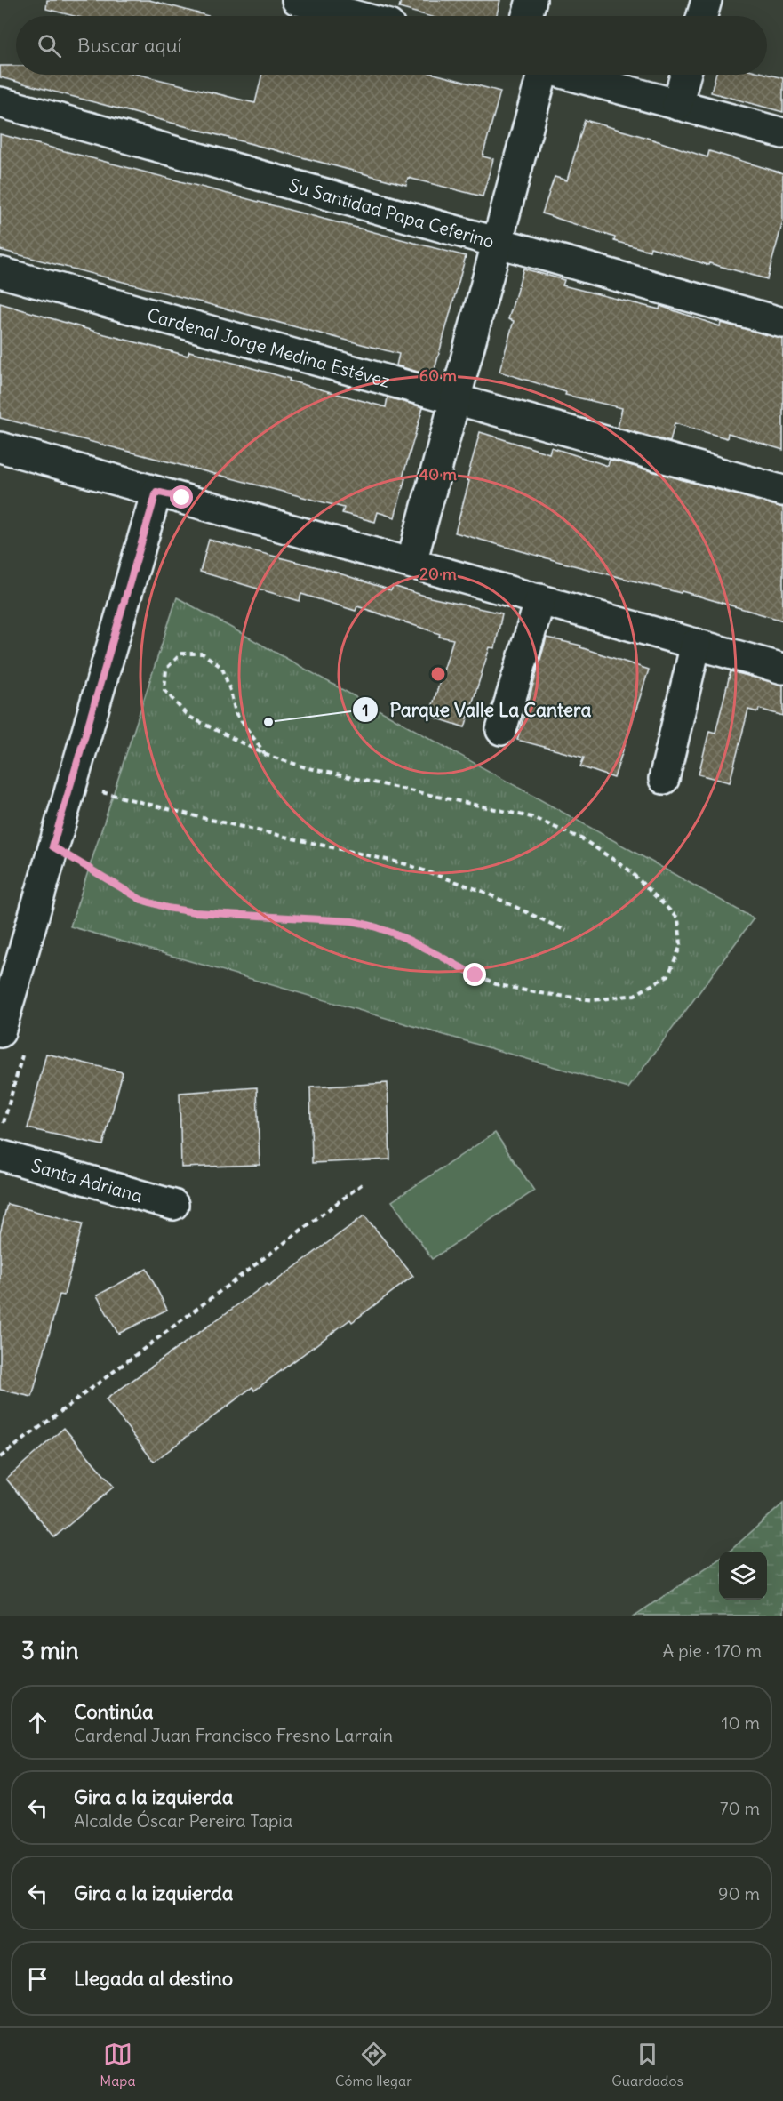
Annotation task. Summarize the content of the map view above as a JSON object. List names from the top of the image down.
{
  "streets": {
    "street": ["Su Santidad Papa Ceferino", "Cardenal Jorge Medina Estévez", "Santa Adriana"]
  },
  "places": ["Parque Valle La Cantera"],
  "page": {
    "search": "Buscar aquí",
    "heading": ["3 min", "A pie · 170 m"],
    "list": [
      ["Continúa", "Cardenal Juan Francisco Fresno Larraín", "10 m"],
      ["Gira a la izquierda", "Alcalde Óscar Pereira Tapia", "70 m"],
      ["Gira a la izquierda", "90 m"],
      "Llegada al destino"
    ],
    "nav": ["Mapa", "Cómo llegar", "Guardados"]
  },
  "rings": ["60 m", "40 m", "20 m"]
}
